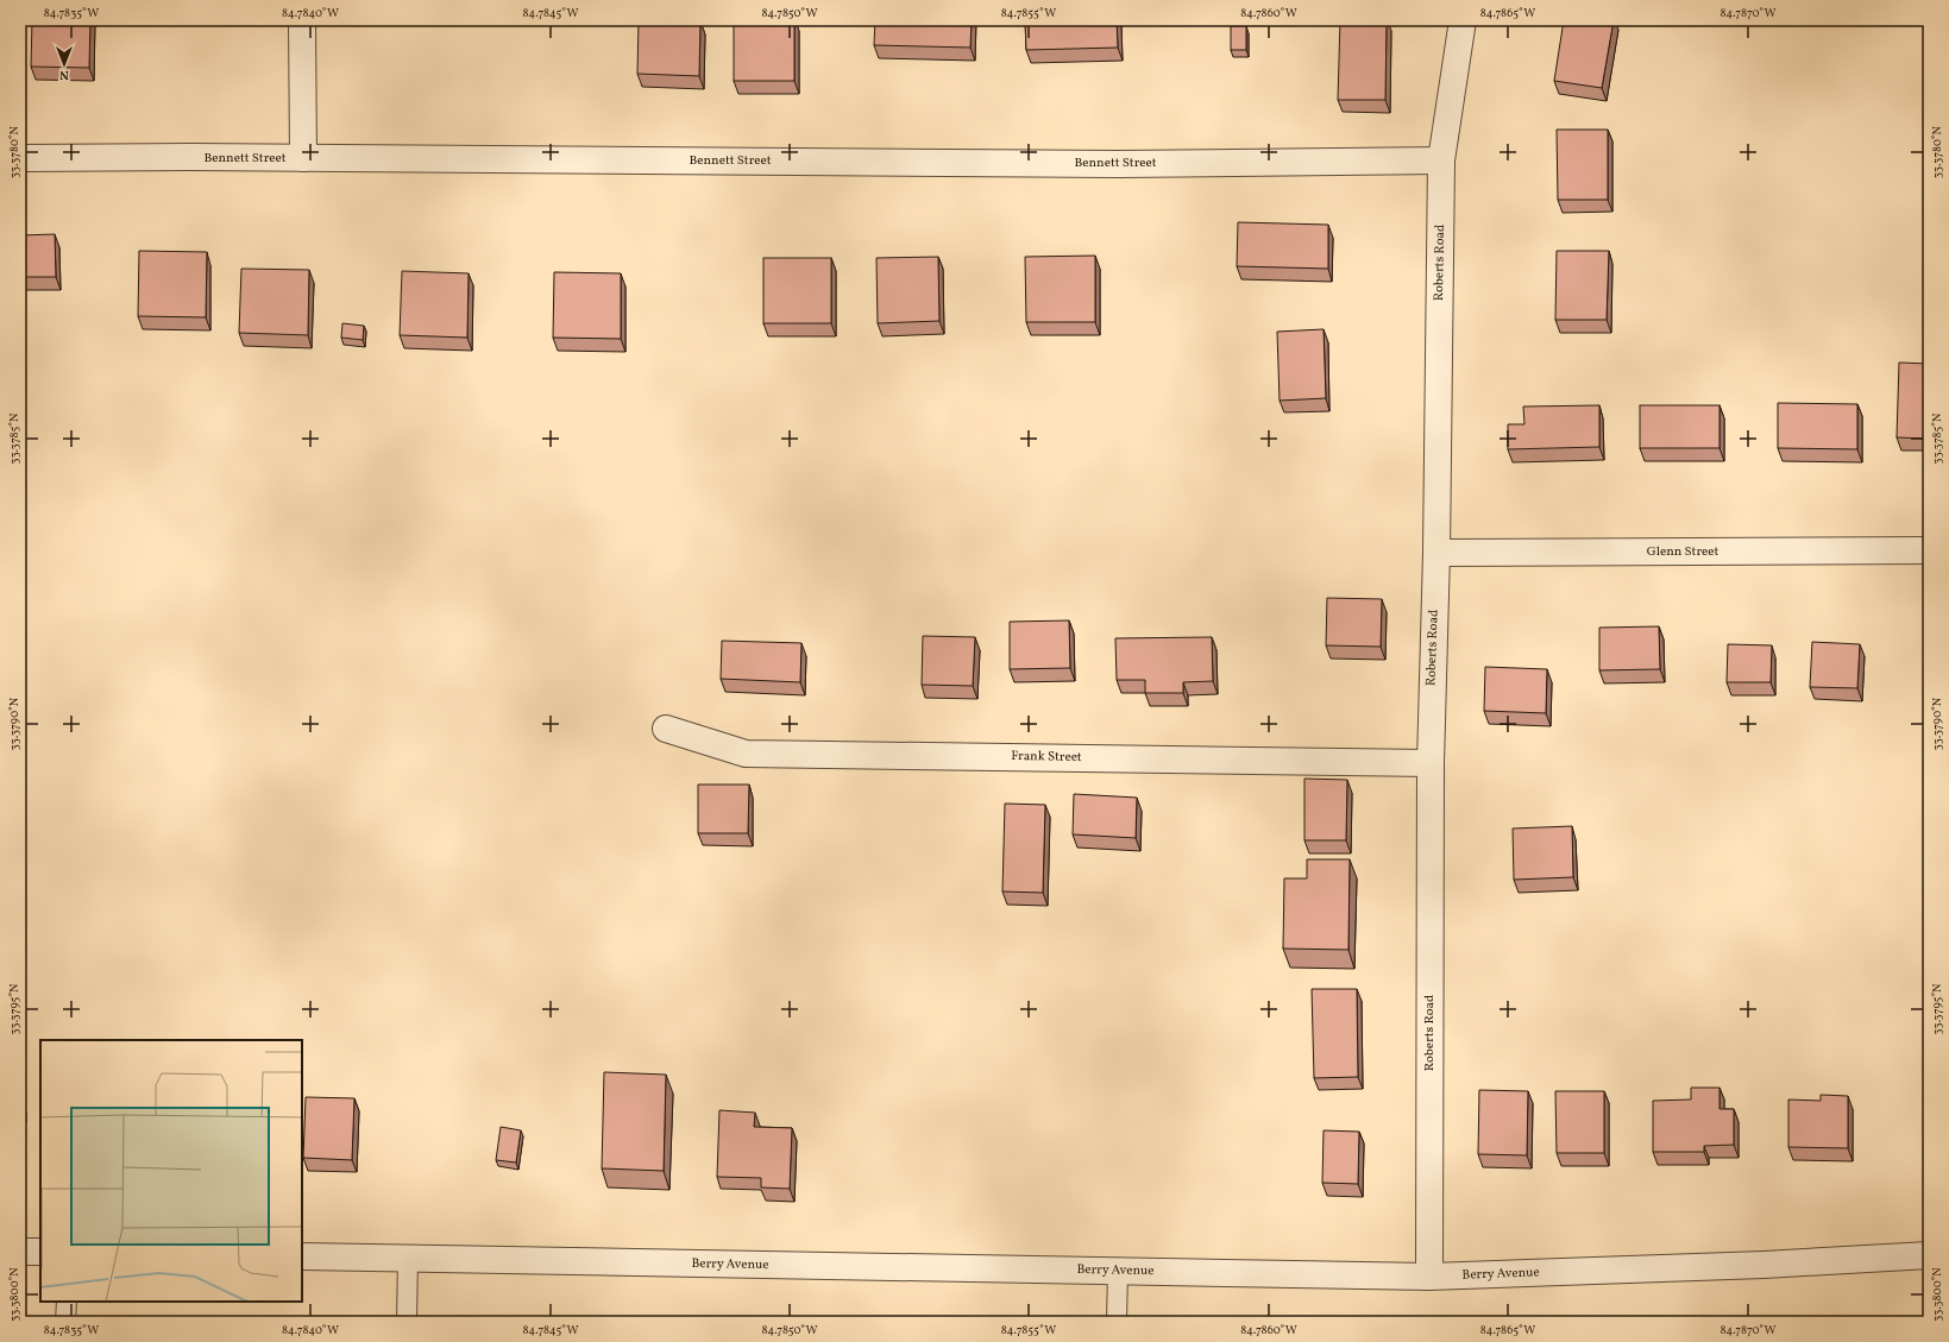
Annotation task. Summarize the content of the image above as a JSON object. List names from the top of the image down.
{
  "streets": {
    "street": [
      "Bennett Street",
      "Roberts Road",
      "Glenn Street",
      "Frank Street",
      "Berry Avenue"
    ]
  },
  "crossings": [
    ["Bennett Street", "Roberts Road"],
    ["Roberts Road", "Glenn Street"],
    ["Roberts Road", "Frank Street"],
    ["Roberts Road", "Berry Avenue"]
  ],
  "north": "bottom",
  "coordinates": [
    "84.7835°W",
    "84.7840°W",
    "84.7845°W",
    "84.7850°W",
    "84.7855°W",
    "84.7860°W",
    "84.7865°W",
    "84.7870°W",
    "33.3780°N",
    "33.3785°N",
    "33.3790°N",
    "33.3795°N",
    "33.3800°N"
  ]
}
